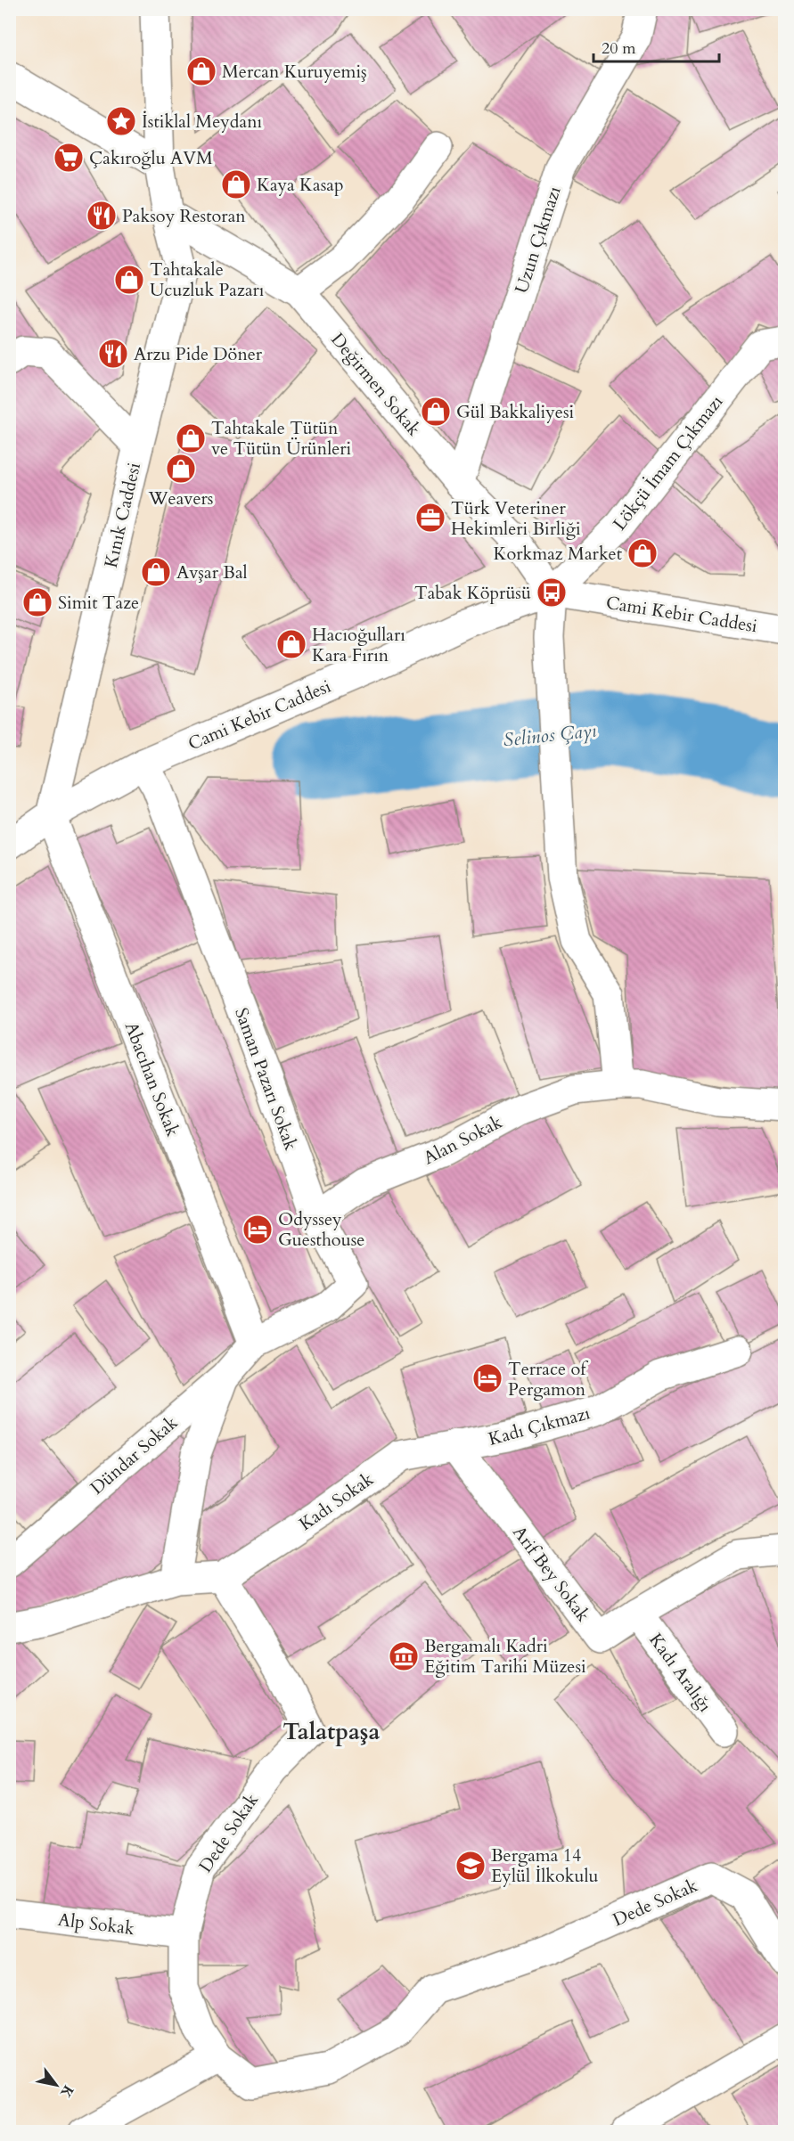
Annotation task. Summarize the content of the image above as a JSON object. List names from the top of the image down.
{
  "streets": {
    "street": [
      "Uzun Çıkmazı",
      "Değirmen Sokak",
      "Lökçü İmam Çıkmazı",
      "Kınık Caddesi",
      "Cami Kebir Caddesi",
      "Abacıhan Sokak",
      "Saman Pazarı Sokak",
      "Alan Sokak",
      "Kadı Çıkmazı",
      "Dündar Sokak",
      "Kadı Sokak",
      "Arif Bey Sokak",
      "Kadı Aralığı",
      "Dede Sokak",
      "Alp Sokak"
    ]
  },
  "crossings": [
    ["Uzun Çıkmazı", "Değirmen Sokak"],
    ["Değirmen Sokak", "Lökçü İmam Çıkmazı"],
    ["Değirmen Sokak", "Kınık Caddesi"],
    ["Değirmen Sokak", "Cami Kebir Caddesi"],
    ["Lökçü İmam Çıkmazı", "Cami Kebir Caddesi"],
    ["Kınık Caddesi", "Cami Kebir Caddesi"],
    ["Kınık Caddesi", "Abacıhan Sokak"],
    ["Cami Kebir Caddesi", "Abacıhan Sokak"],
    ["Cami Kebir Caddesi", "Saman Pazarı Sokak"],
    ["Abacıhan Sokak", "Saman Pazarı Sokak"],
    ["Abacıhan Sokak", "Dündar Sokak"],
    ["Saman Pazarı Sokak", "Alan Sokak"],
    ["Saman Pazarı Sokak", "Dündar Sokak"],
    ["Kadı Çıkmazı", "Kadı Sokak"],
    ["Kadı Çıkmazı", "Arif Bey Sokak"],
    ["Kadı Sokak", "Arif Bey Sokak"],
    ["Kadı Sokak", "Dede Sokak"],
    ["Arif Bey Sokak", "Kadı Aralığı"],
    ["Dede Sokak", "Alp Sokak"]
  ],
  "districts": ["Talatpaşa"],
  "water": ["Selinos Çayı"],
  "places": {
    "shop": [
      "Mercan Kuruyemiş",
      "Kaya Kasap",
      "Tahtakale Ucuzluk Pazarı",
      "Gül Bakkaliyesi",
      "Tahtakale Tütün ve Tütün Ürünleri",
      "Weavers",
      "Korkmaz Market",
      "Avşar Bal",
      "Simit Taze",
      "Hacıoğulları Kara Fırın"
    ],
    "place": ["İstiklal Meydanı"],
    "supermarket": ["Çakıroğlu AVM"],
    "restaurant": ["Paksoy Restoran", "Arzu Pide Döner"],
    "office": ["Türk Veteriner Hekimleri Birliği"],
    "bus stop": ["Tabak Köprüsü"],
    "hotel": ["Odyssey Guesthouse", "Terrace of Pergamon"],
    "museum": ["Bergamalı Kadri Eğitim Tarihi Müzesi"],
    "school or university": ["Bergama 14 Eylül İlkokulu"]
  },
  "scale_bar": "20 m",
  "north": "bottom right"
}
